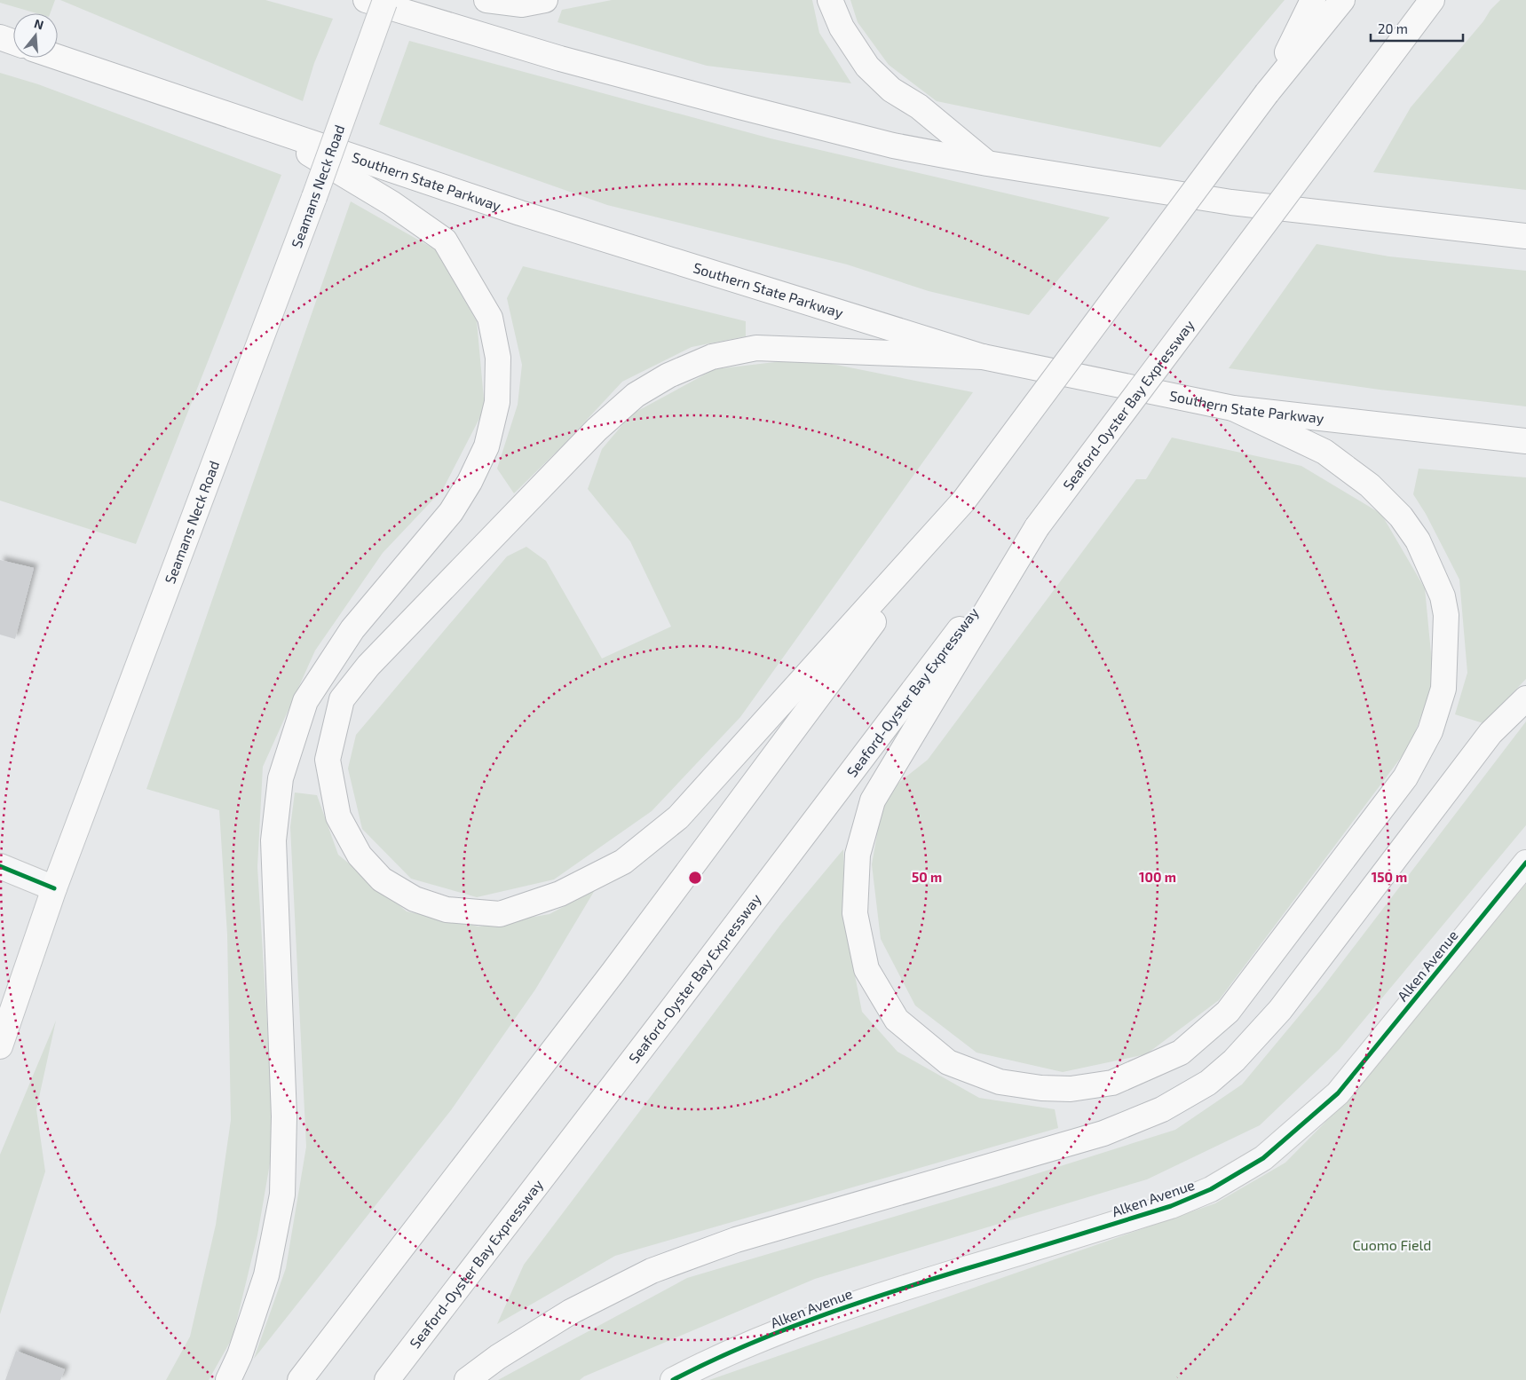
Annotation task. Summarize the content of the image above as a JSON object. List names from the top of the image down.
{
  "streets": {
    "main road": ["Southern State Parkway", "Seamans Neck Road", "Seaford-Oyster Bay Expressway"],
    "street": ["Alken Avenue"]
  },
  "parks": ["Cuomo Field"],
  "scale_bar": "20 m",
  "north": "top",
  "rings": ["50 m", "100 m", "150 m"]
}
